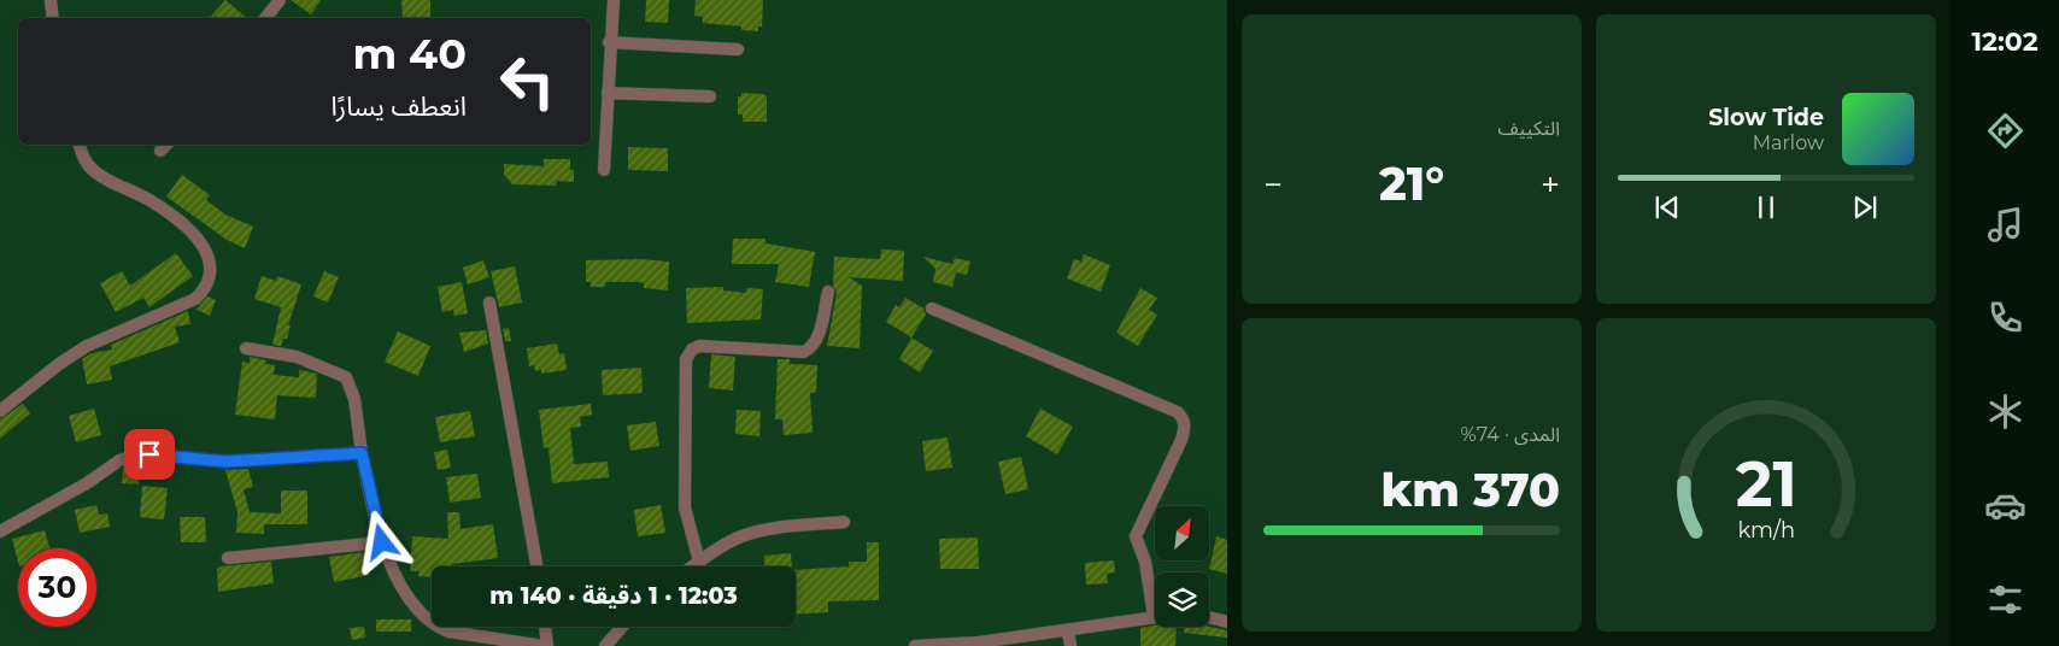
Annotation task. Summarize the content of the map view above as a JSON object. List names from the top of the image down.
{
  "north": "top right",
  "page": {
    "tabs": "12:02",
    "tile": [
      "التكييف",
      ["المدى · 74%", "370 km"]
    ],
    "turn": ["40 m", "انعطف يسارًا"],
    "song": ["Slow Tide", "Marlow"],
    "heat": ["−", "21°", "+"],
    "limit": "30",
    "trip": "12:03 · 1 دقيقة · 140 m",
    "gauge": ["21", "km/h"]
  }
}
